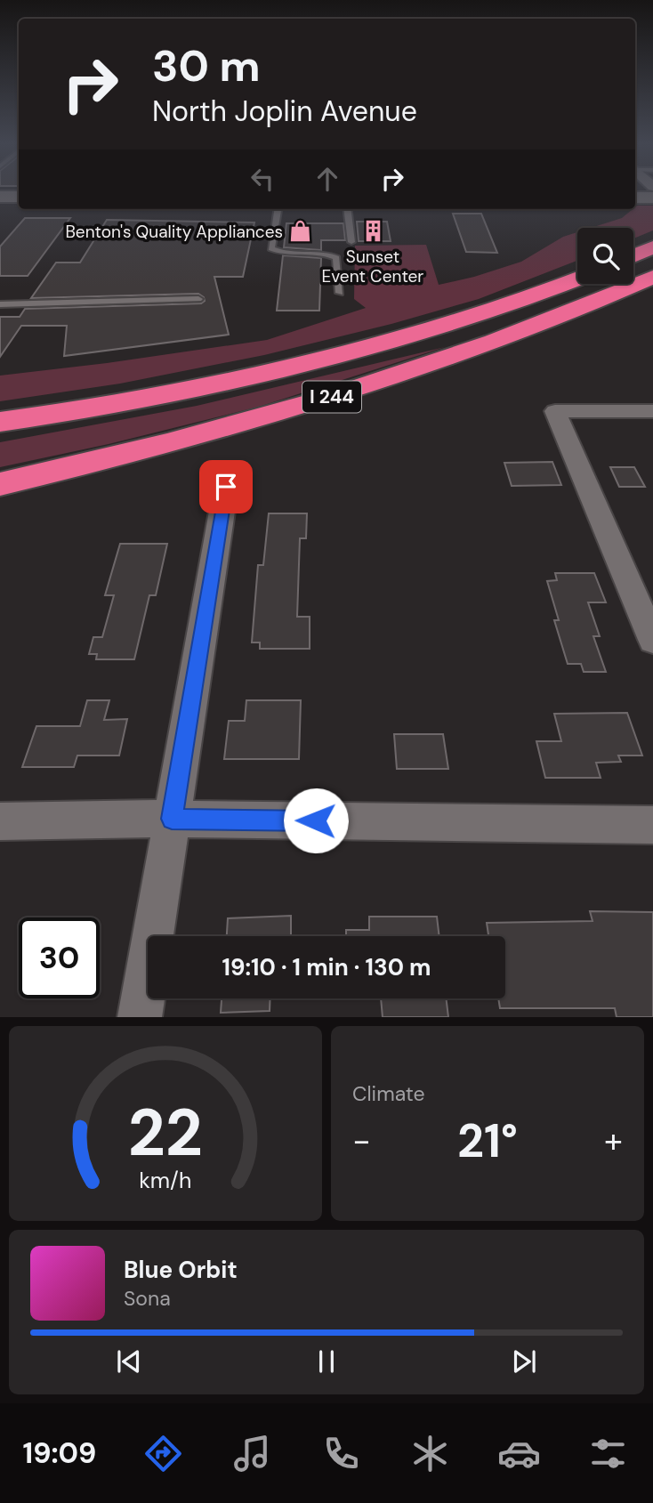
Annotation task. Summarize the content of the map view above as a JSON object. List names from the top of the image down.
{
  "streets": {
    "highway": ["I 244"]
  },
  "places": {
    "shop": ["Benton's Quality Appliances"],
    "building": ["Sunset Event Center"]
  },
  "page": {
    "turn": ["30 m", "North Joplin Avenue"],
    "limit": "30",
    "trip": "19:10 · 1 min · 130 m",
    "tile": "Climate",
    "heat": ["−", "21°", "+"],
    "song": ["Blue Orbit", "Sona"],
    "tabs": "19:09",
    "gauge": ["22", "km/h"]
  }
}
